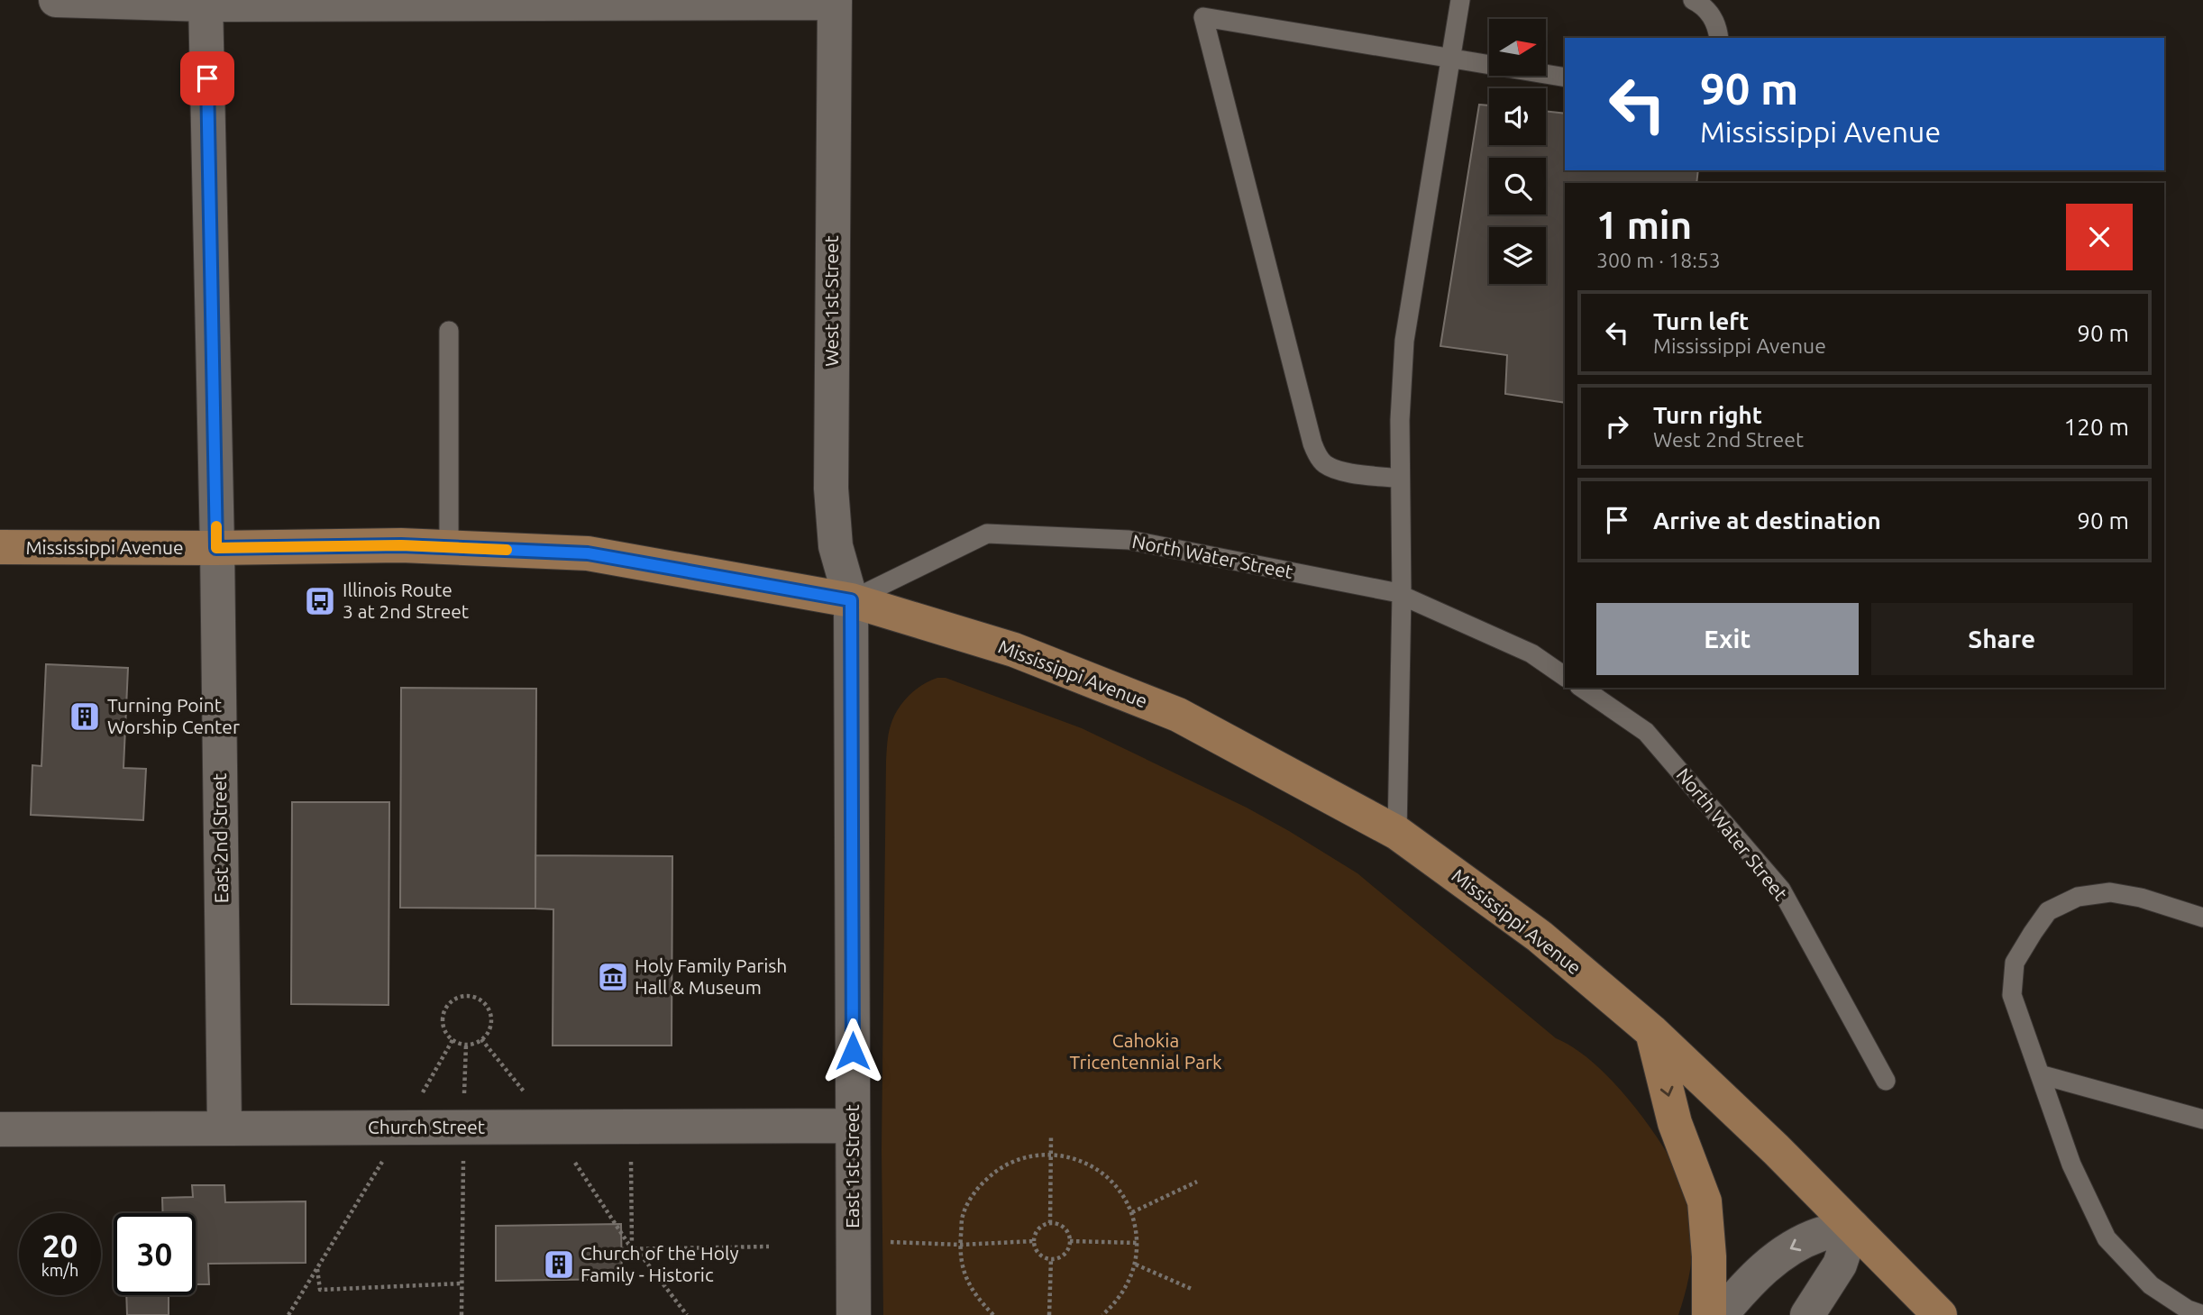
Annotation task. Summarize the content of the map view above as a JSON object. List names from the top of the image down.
{
  "streets": {
    "main road": ["Mississippi Avenue"],
    "street": [
      "West 1st Street",
      "East 2nd Street",
      "Church Street",
      "East 1st Street"
    ],
    "lane": ["North Water Street"]
  },
  "crossings": [
    ["West 1st Street", "Mississippi Avenue"],
    ["West 1st Street", "North Water Street"],
    ["West 1st Street", "East 1st Street"],
    ["Mississippi Avenue", "North Water Street"],
    ["Mississippi Avenue", "East 2nd Street"],
    ["Mississippi Avenue", "East 1st Street"],
    ["North Water Street", "East 1st Street"],
    ["East 2nd Street", "Church Street"],
    ["Church Street", "East 1st Street"]
  ],
  "parks": ["Cahokia Tricentennial Park"],
  "places": {
    "bus stop": ["Illinois Route 3 at 2nd Street"],
    "building": ["Turning Point Worship Center", "Church of the Holy Family - Historic"],
    "museum": ["Holy Family Parish Hall & Museum"]
  },
  "north": "right",
  "page": {
    "turn": ["90 m", "Mississippi Avenue"],
    "heading": ["1 min", "300 m · 18:53"],
    "list": [
      {
        "name": "Turn left",
        "note": "Mississippi Avenue",
        "value": "90 m"
      },
      {
        "name": "Turn right",
        "note": "West 2nd Street",
        "value": "120 m"
      },
      {
        "name": "Arrive at destination",
        "value": "90 m"
      }
    ],
    "buttons": ["Exit", "Share"],
    "speed": "20 km/h",
    "limit": "30"
  }
}
